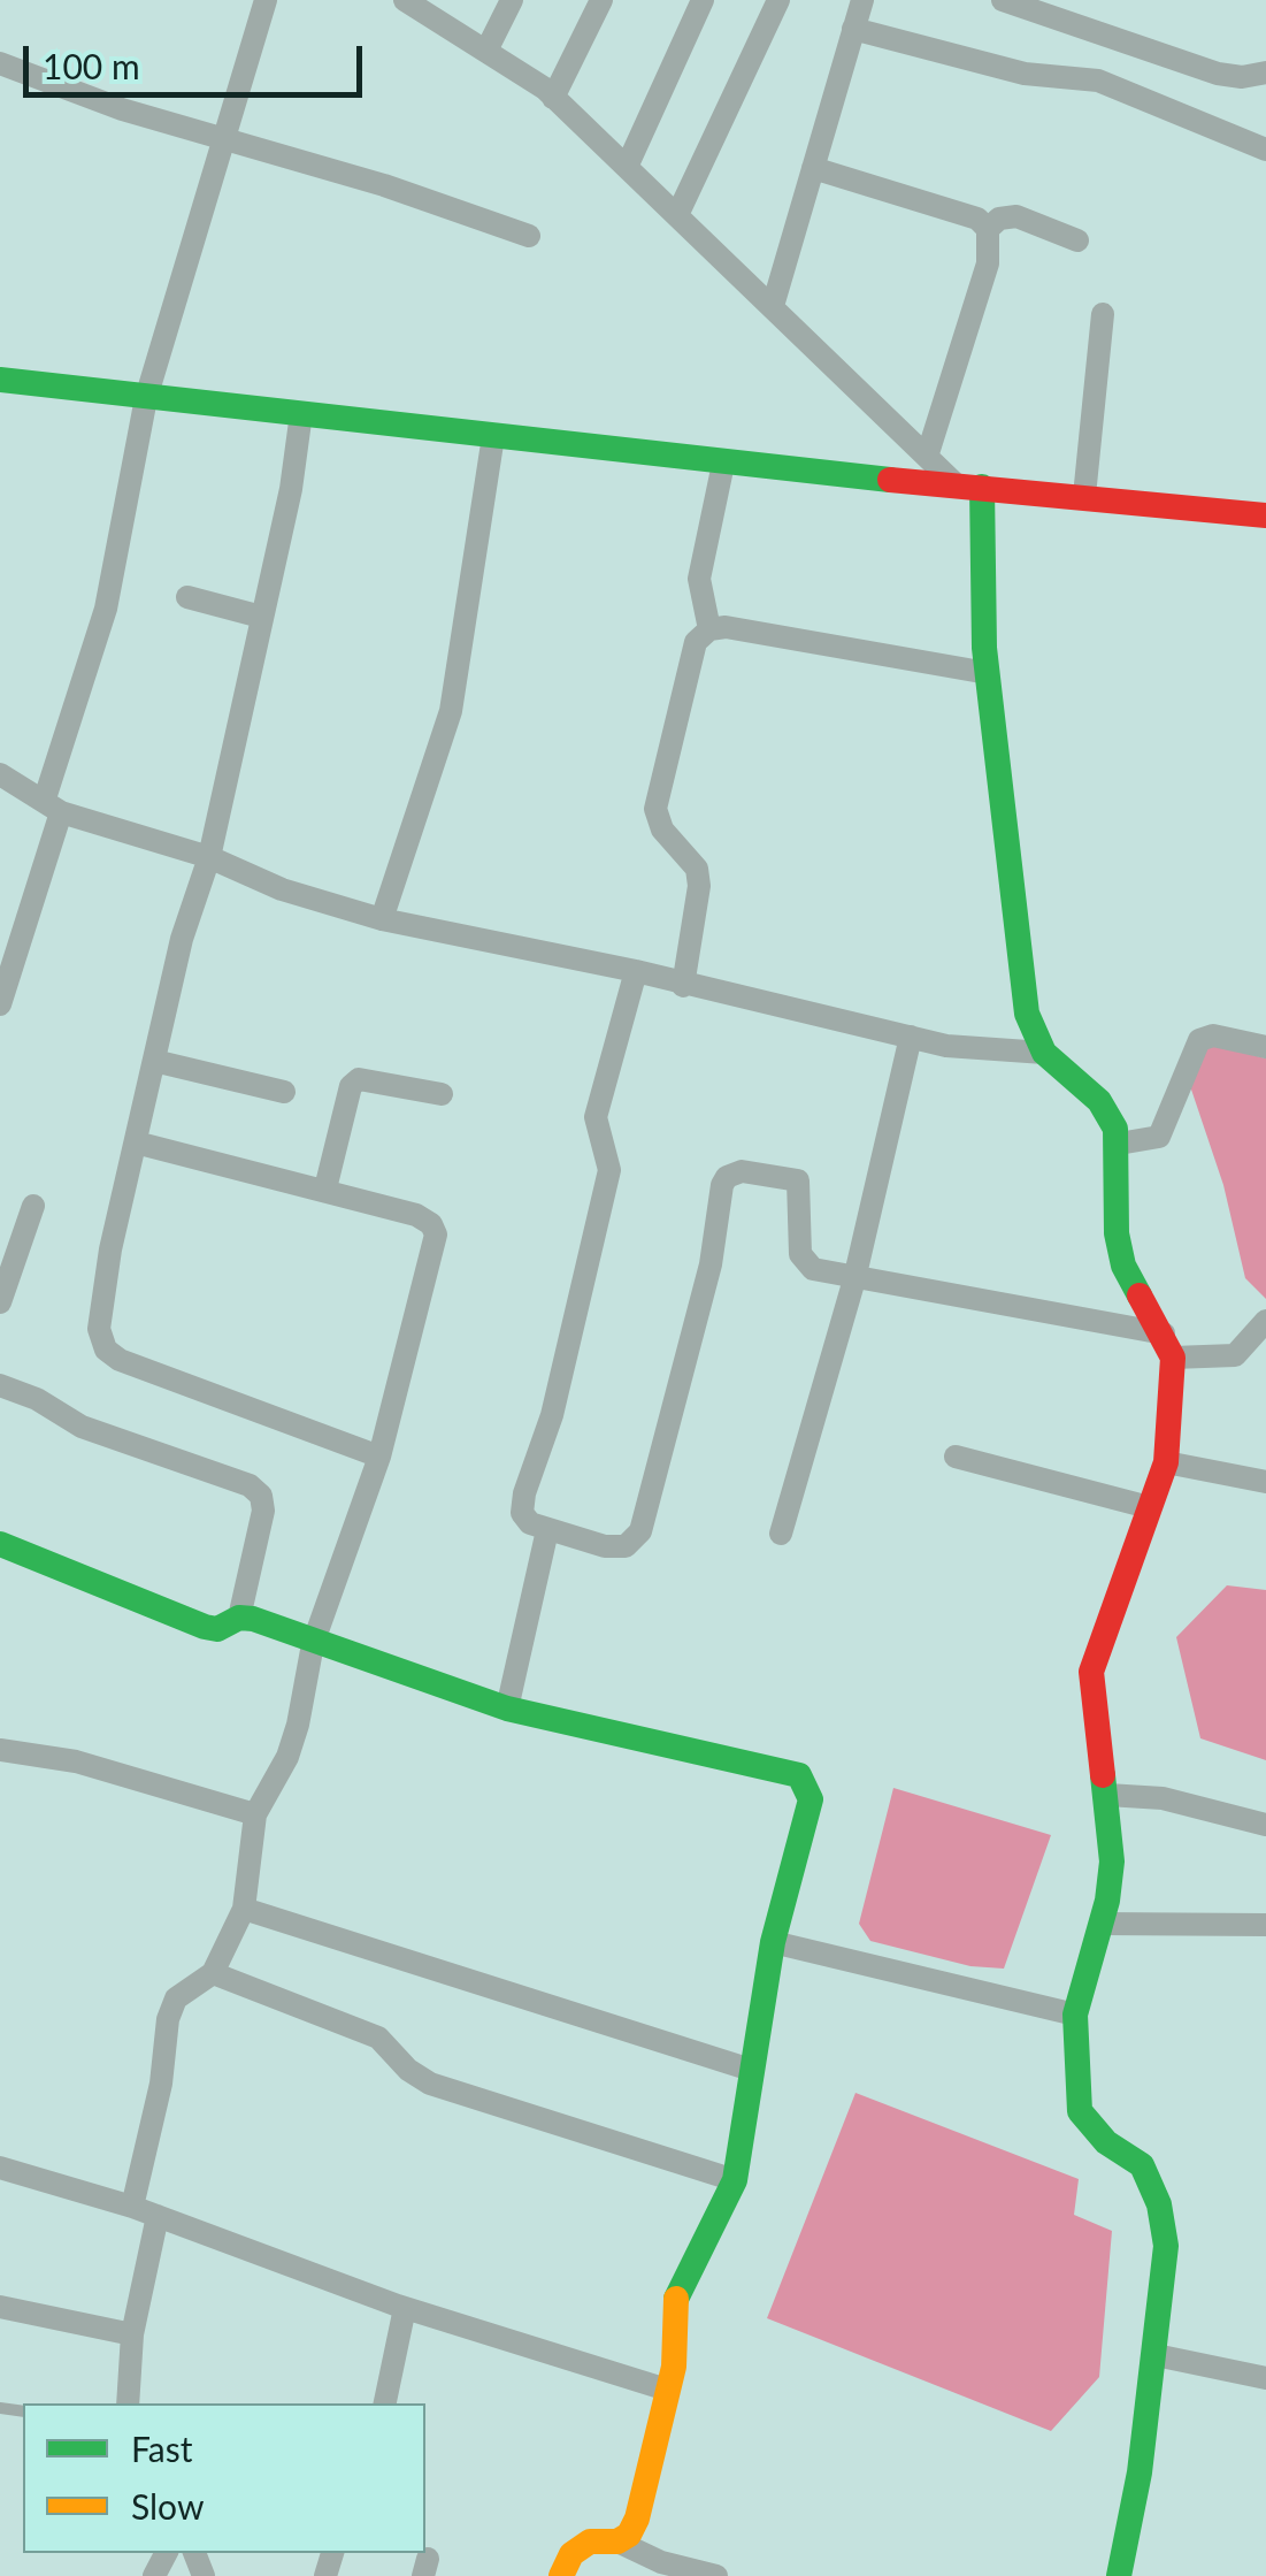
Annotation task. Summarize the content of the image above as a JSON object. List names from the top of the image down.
{
  "legend": ["Fast", "Slow"],
  "scale_bar": "100 m"
}
